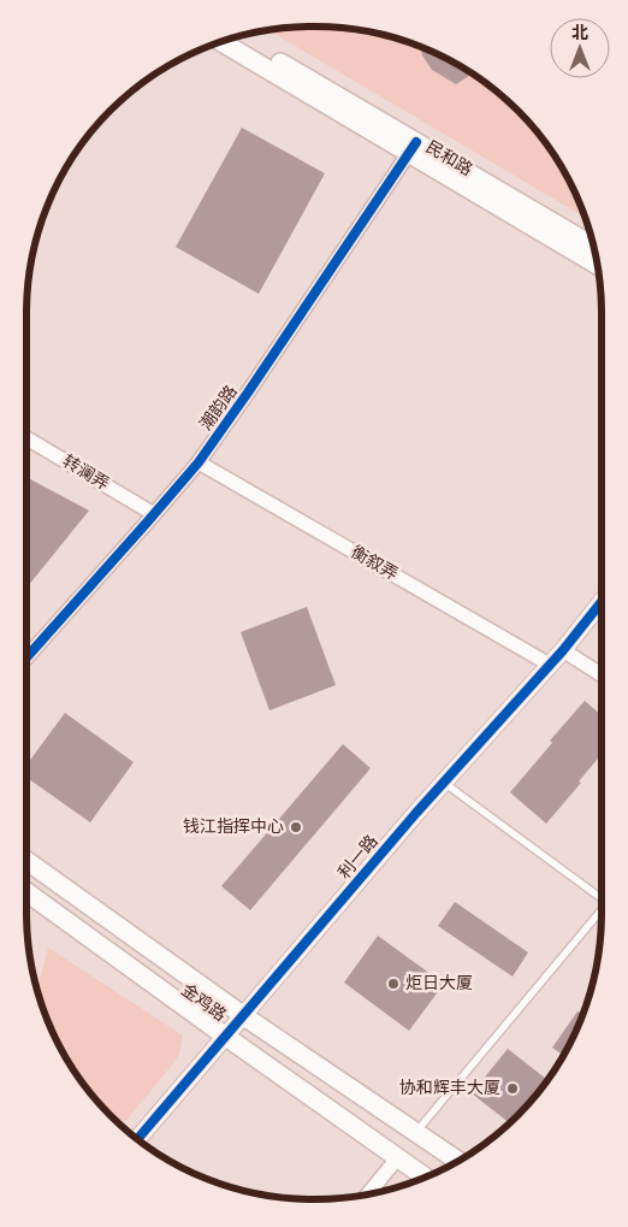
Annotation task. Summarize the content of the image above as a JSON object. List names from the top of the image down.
{
  "streets": {
    "main road": ["民和路", "金鸡路"],
    "street": [
      "潮韵路",
      "转澜弄",
      "衡叙弄",
      "利一路"
    ]
  },
  "crossings": [
    ["民和路", "潮韵路"],
    ["潮韵路", "转澜弄"],
    ["潮韵路", "衡叙弄"],
    ["衡叙弄", "利一路"],
    ["利一路", "金鸡路"]
  ],
  "places": ["钱江指挥中心", "炬日大厦", "协和辉丰大厦"],
  "north": "top"
}
